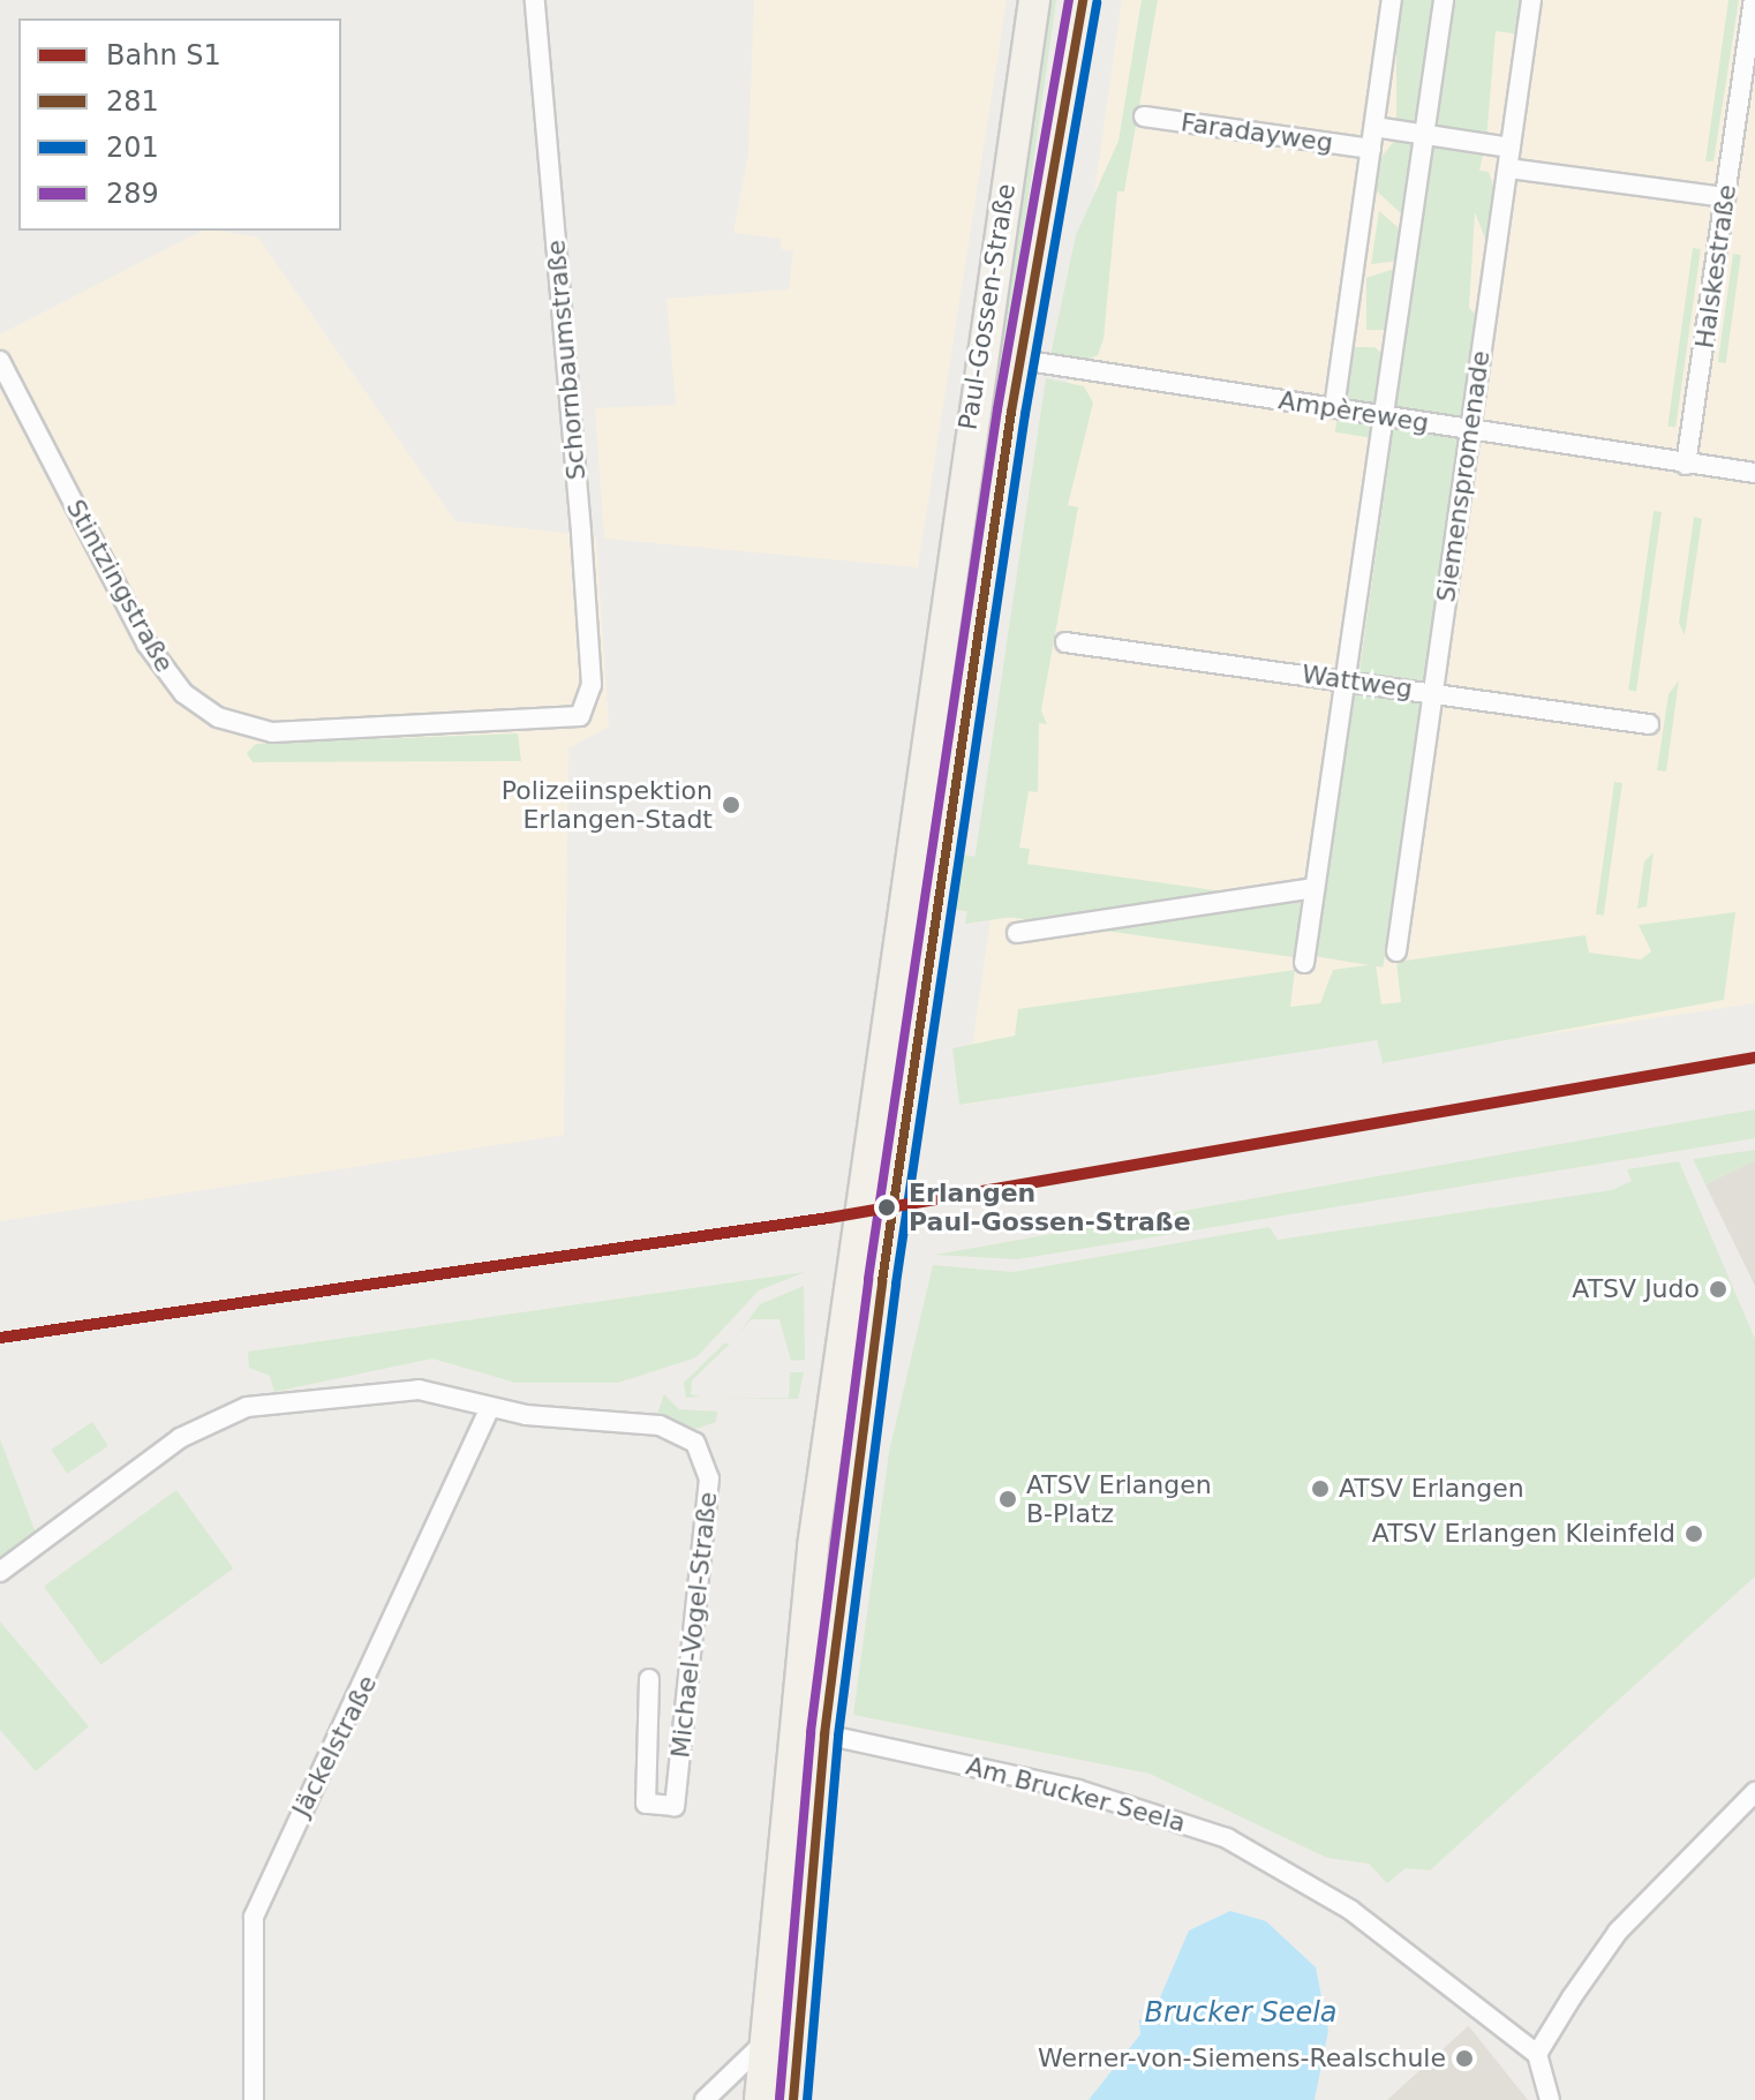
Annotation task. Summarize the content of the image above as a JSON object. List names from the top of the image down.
{
  "streets": {
    "main road": ["Paul-Gossen-Straße"],
    "street": [
      "Faradayweg",
      "Halskestraße",
      "Schornbaumstraße",
      "Ampèreweg",
      "Siemenspromenade",
      "Stintzingstraße",
      "Wattweg",
      "Michael-Vogel-Straße",
      "Jäckelstraße",
      "Am Brucker Seela"
    ]
  },
  "crossings": [
    ["Halskestraße", "Ampèreweg"],
    ["Paul-Gossen-Straße", "Ampèreweg"],
    ["Paul-Gossen-Straße", "Am Brucker Seela"],
    ["Schornbaumstraße", "Stintzingstraße"],
    ["Ampèreweg", "Siemenspromenade"],
    ["Siemenspromenade", "Wattweg"],
    ["Michael-Vogel-Straße", "Jäckelstraße"]
  ],
  "water": ["Brucker Seela"],
  "places": [
    "Polizeiinspektion Erlangen-Stadt",
    "Erlangen Paul-Gossen-Straße",
    "ATSV Judo",
    "ATSV Erlangen",
    "ATSV Erlangen B-Platz",
    "ATSV Erlangen Kleinfeld",
    "Werner-von-Siemens-Realschule"
  ],
  "lines": [
    "transit line 281",
    "transit line 289",
    "transit line 201",
    "rail line S1"
  ],
  "legend": [
    "Bahn S1",
    "281",
    "201",
    "289"
  ]
}
